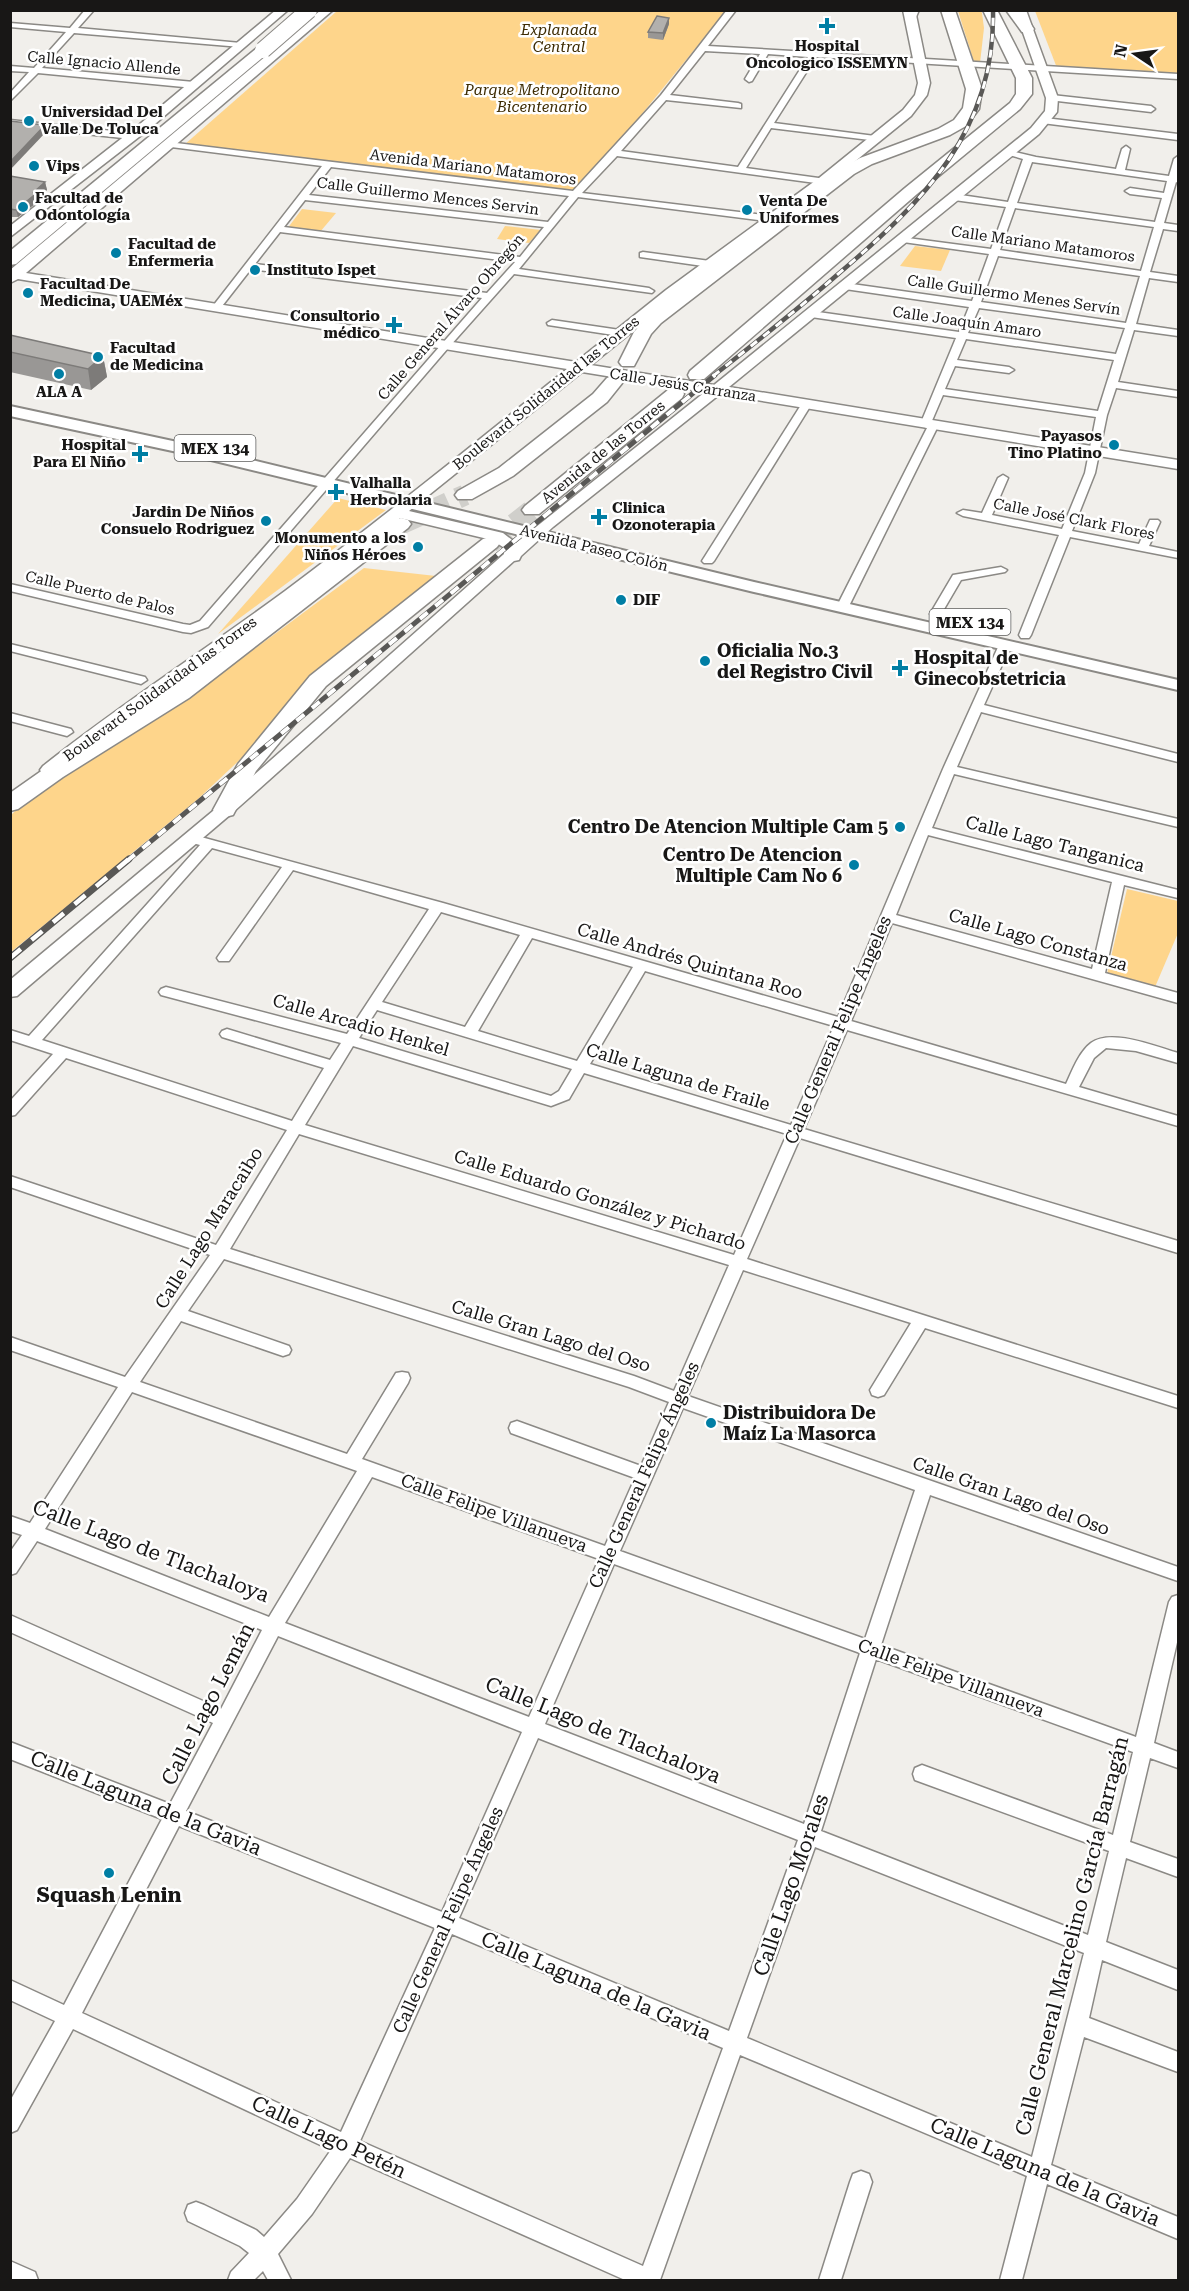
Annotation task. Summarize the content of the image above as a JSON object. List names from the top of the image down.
{
  "streets": {
    "highway": ["Boulevard Solidaridad las Torres", "Avenida de las Torres"],
    "main road": ["Calle Jesús Carranza", "MEX 134", "Avenida Paseo Colón"],
    "street": [
      "Calle Ignacio Allende",
      "Avenida Mariano Matamoros",
      "Calle Guillermo Mences Servin",
      "Calle Mariano Matamoros",
      "Calle Guillermo Menes Servín",
      "Calle General Álvaro Obregón",
      "Calle Joaquín Amaro",
      "Calle José Clark Flores",
      "Calle Puerto de Palos",
      "Calle Lago Tanganica",
      "Calle Lago Constanza",
      "Calle Andrés Quintana Roo",
      "Calle Arcadio Henkel",
      "Calle General Felipe Ángeles",
      "Calle Laguna de Fraile",
      "Calle Eduardo González y Pichardo",
      "Calle Lago Maracaibo",
      "Calle Gran Lago del Oso",
      "Calle Felipe Villanueva",
      "Calle Lago de Tlachaloya",
      "Calle Lago Lemán",
      "Calle Laguna de la Gavia",
      "Calle Lago Morales",
      "Calle General Marcelino García Barragán",
      "Calle Lago Petén"
    ]
  },
  "crossings": [
    ["Avenida Mariano Matamoros", "Calle General Álvaro Obregón"],
    ["Avenida Mariano Matamoros", "Boulevard Solidaridad las Torres"],
    ["Calle Guillermo Mences Servin", "Calle General Álvaro Obregón"],
    ["Calle General Álvaro Obregón", "Calle Jesús Carranza"],
    ["Calle General Álvaro Obregón", "Avenida Paseo Colón"],
    ["Calle General Álvaro Obregón", "Calle Puerto de Palos"],
    ["Calle Jesús Carranza", "Boulevard Solidaridad las Torres"],
    ["Boulevard Solidaridad las Torres", "Avenida Paseo Colón"],
    ["Avenida Paseo Colón", "Calle General Felipe Ángeles"],
    ["Calle Lago Tanganica", "Calle General Felipe Ángeles"],
    ["Calle Lago Constanza", "Calle General Felipe Ángeles"],
    ["Calle Andrés Quintana Roo", "Calle General Felipe Ángeles"],
    ["Calle Andrés Quintana Roo", "Calle Lago Maracaibo"],
    ["Calle Arcadio Henkel", "Calle Laguna de Fraile"],
    ["Calle Arcadio Henkel", "Calle Lago Maracaibo"],
    ["Calle General Felipe Ángeles", "Calle Laguna de Fraile"],
    ["Calle General Felipe Ángeles", "Calle Eduardo González y Pichardo"],
    ["Calle General Felipe Ángeles", "Calle Gran Lago del Oso"],
    ["Calle General Felipe Ángeles", "Calle Felipe Villanueva"],
    ["Calle General Felipe Ángeles", "Calle Lago de Tlachaloya"],
    ["Calle General Felipe Ángeles", "Calle Laguna de la Gavia"],
    ["Calle General Felipe Ángeles", "Calle Lago Petén"],
    ["Calle Laguna de Fraile", "Calle Lago Maracaibo"],
    ["Calle Eduardo González y Pichardo", "Calle Lago Maracaibo"],
    ["Calle Lago Maracaibo", "Calle Gran Lago del Oso"],
    ["Calle Lago Maracaibo", "Calle Felipe Villanueva"],
    ["Calle Lago Maracaibo", "Calle Lago de Tlachaloya"],
    ["Calle Gran Lago del Oso", "Calle Lago Morales"],
    ["Calle Felipe Villanueva", "Calle Lago Lemán"],
    ["Calle Felipe Villanueva", "Calle Lago Morales"],
    ["Calle Felipe Villanueva", "Calle General Marcelino García Barragán"],
    ["Calle Lago de Tlachaloya", "Calle Lago Lemán"],
    ["Calle Lago de Tlachaloya", "Calle Lago Morales"],
    ["Calle Lago de Tlachaloya", "Calle General Marcelino García Barragán"],
    ["Calle Lago Lemán", "Calle Laguna de la Gavia"],
    ["Calle Lago Lemán", "Calle Lago Petén"],
    ["Calle Laguna de la Gavia", "Calle Lago Morales"],
    ["Calle Laguna de la Gavia", "Calle General Marcelino García Barragán"],
    ["Calle Lago Morales", "Calle Lago Petén"]
  ],
  "parks": ["Explanada Central", "Parque Metropolitano Bicentenario"],
  "places": {
    "health": [
      "Hospital Oncologico ISSEMYN",
      "Consultorio médico",
      "Hospital Para El Niño",
      "Valhalla Herbolaria",
      "Clinica Ozonoterapia",
      "Hospital de Ginecobstetricia"
    ],
    "other": [
      "Universidad Del Valle De Toluca",
      "Vips",
      "Facultad de Odontología",
      "Venta De Uniformes",
      "Facultad de Enfermeria",
      "Instituto Ispet",
      "Facultad De Medicina, UAEMéx",
      "Facultad de Medicina",
      "ALA A",
      "Payasos Tino Platino",
      "Jardin De Niños Consuelo Rodriguez",
      "Monumento a los Niños Héroes",
      "DIF",
      "Oficialia No.3 del Registro Civil",
      "Centro De Atencion Multiple Cam 5",
      "Centro De Atencion Multiple Cam No 6",
      "Distribuidora De Maíz La Masorca",
      "Squash Lenin"
    ]
  },
  "north": "left"
}
